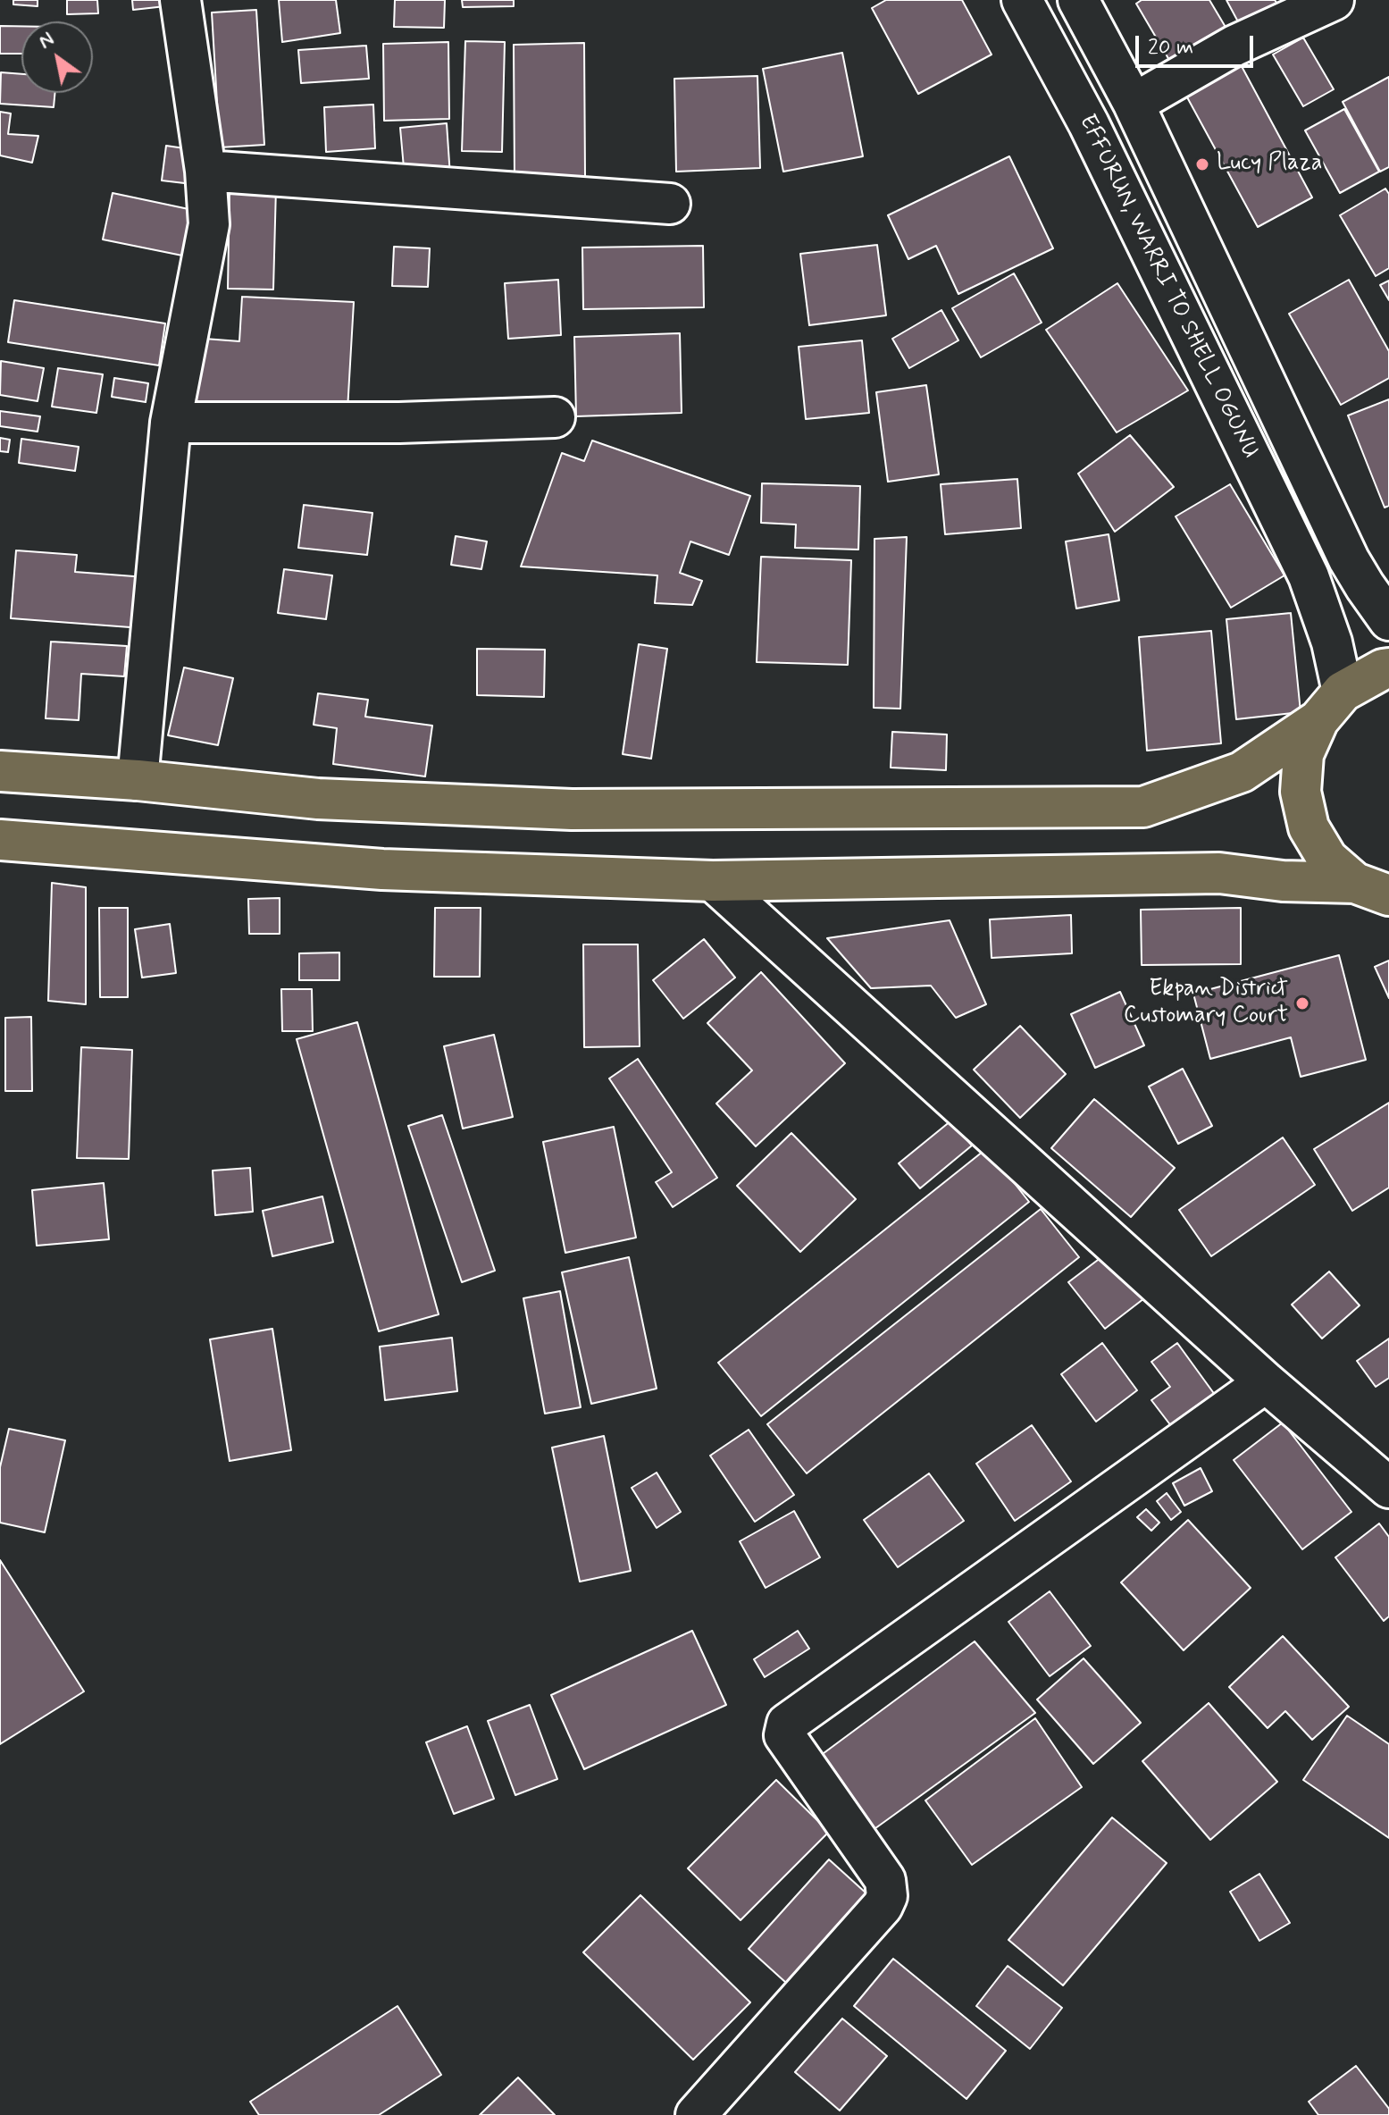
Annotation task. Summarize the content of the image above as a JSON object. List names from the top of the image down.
{
  "streets": {
    "street": ["EFFURUN, WARRI TO SHELL OGUNU"]
  },
  "places": ["Lucy Plaza", "Ekpan District Customary Court"],
  "scale_bar": "20 m",
  "north": "top left"
}
